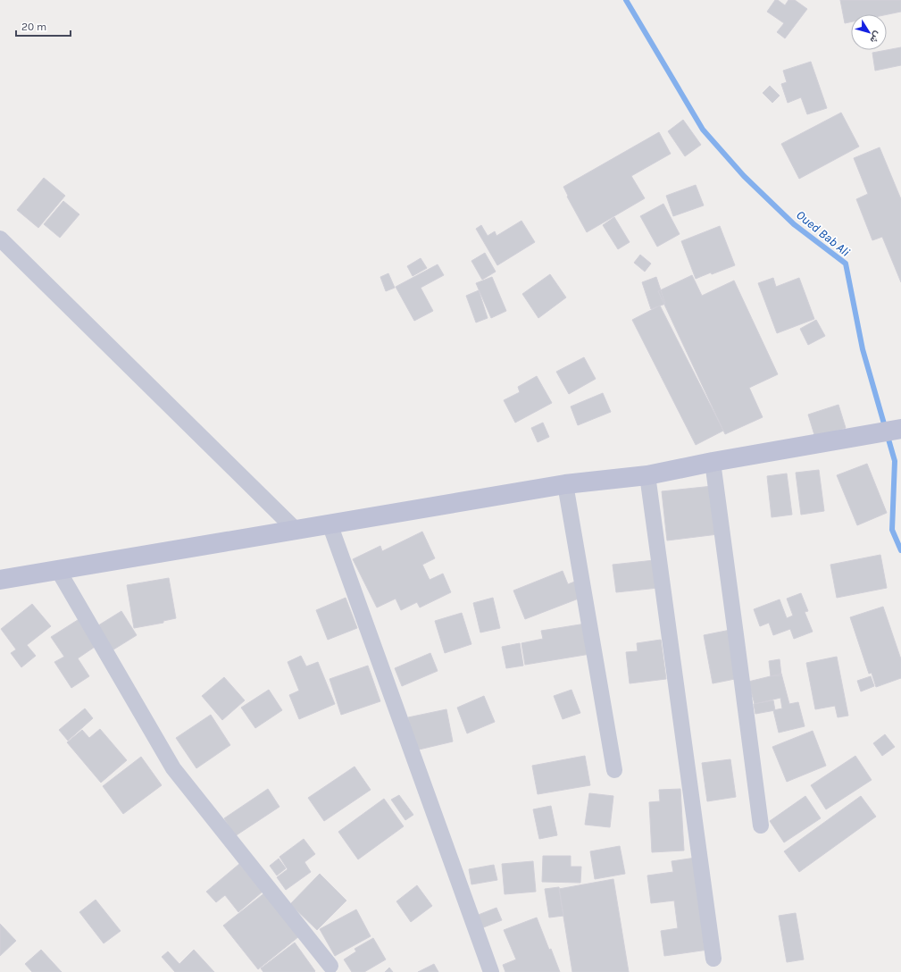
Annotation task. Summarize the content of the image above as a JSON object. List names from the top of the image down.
{
  "water": ["Oued Bab Ali"],
  "scale_bar": "20 m",
  "north": "bottom right"
}
